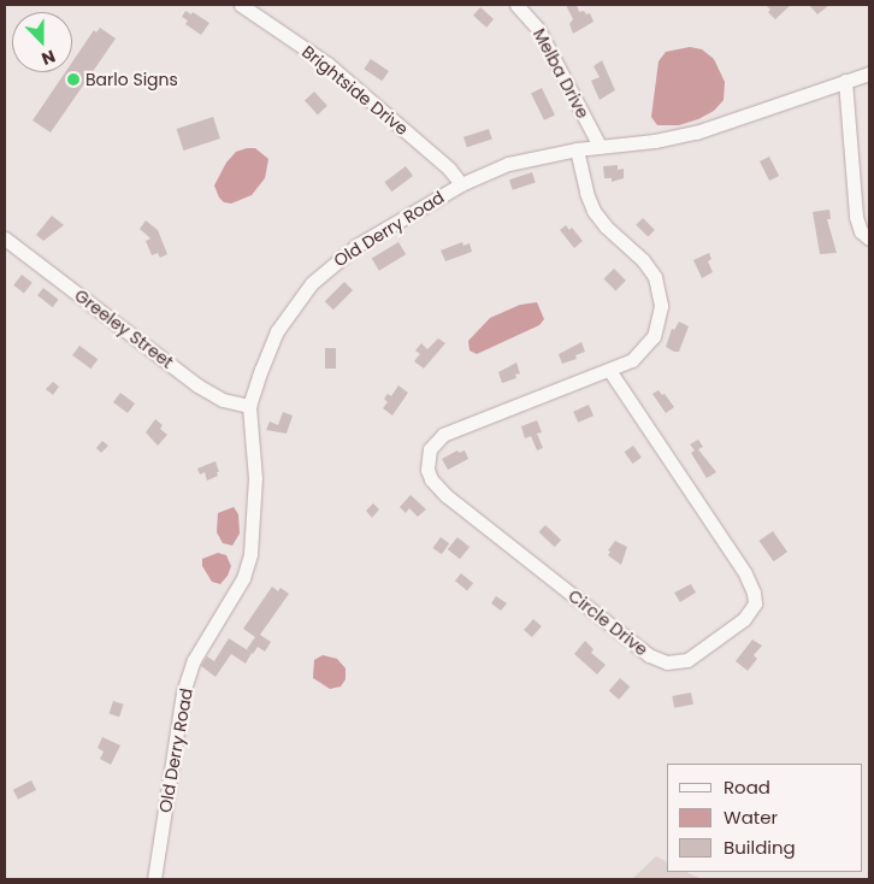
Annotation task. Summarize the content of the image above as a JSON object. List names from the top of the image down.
{
  "streets": {
    "street": [
      "Melba Drive",
      "Brightside Drive",
      "Old Derry Road",
      "Greeley Street",
      "Circle Drive"
    ]
  },
  "crossings": [
    ["Melba Drive", "Old Derry Road"],
    ["Brightside Drive", "Old Derry Road"],
    ["Old Derry Road", "Greeley Street"],
    ["Old Derry Road", "Circle Drive"]
  ],
  "places": ["Barlo Signs"],
  "legend": ["Road", "Water", "Building"],
  "north": "bottom"
}
